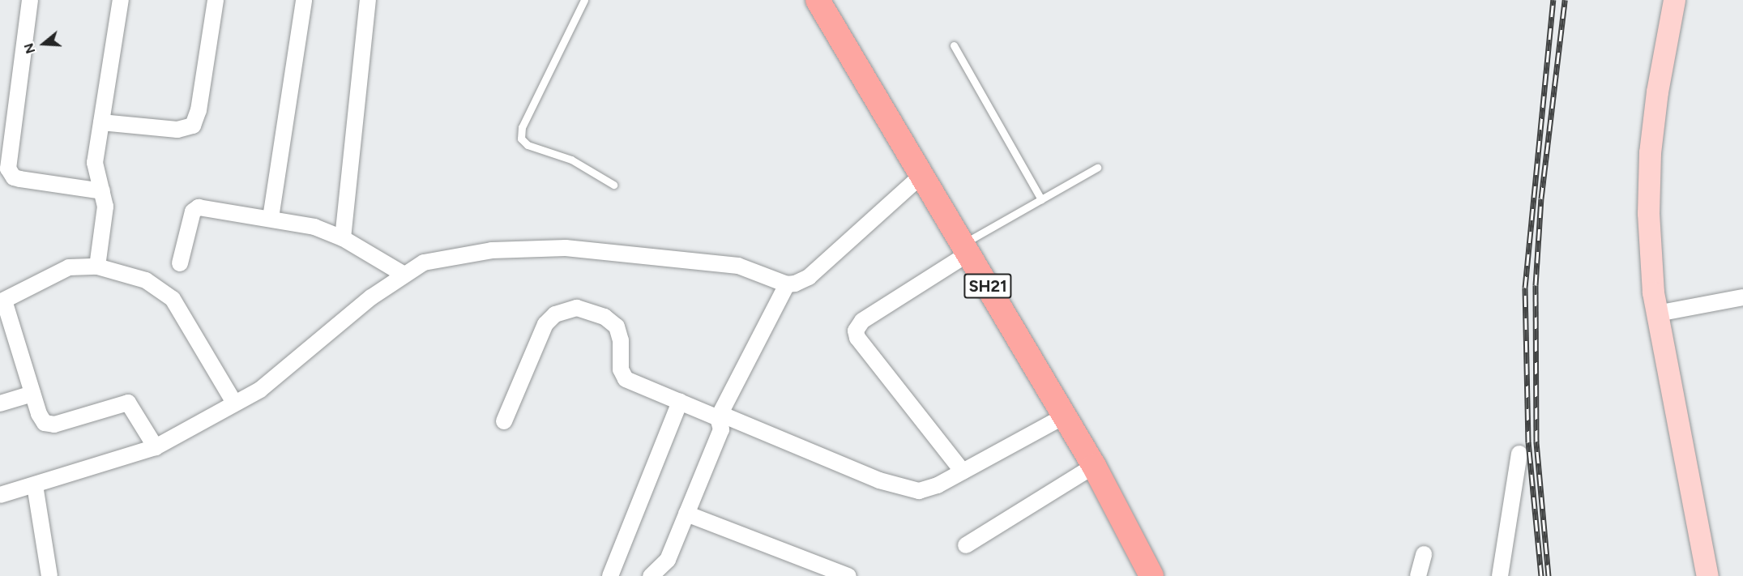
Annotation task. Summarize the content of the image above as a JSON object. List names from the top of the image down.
{
  "streets": {
    "main road": ["SH21"]
  },
  "north": "left"
}
